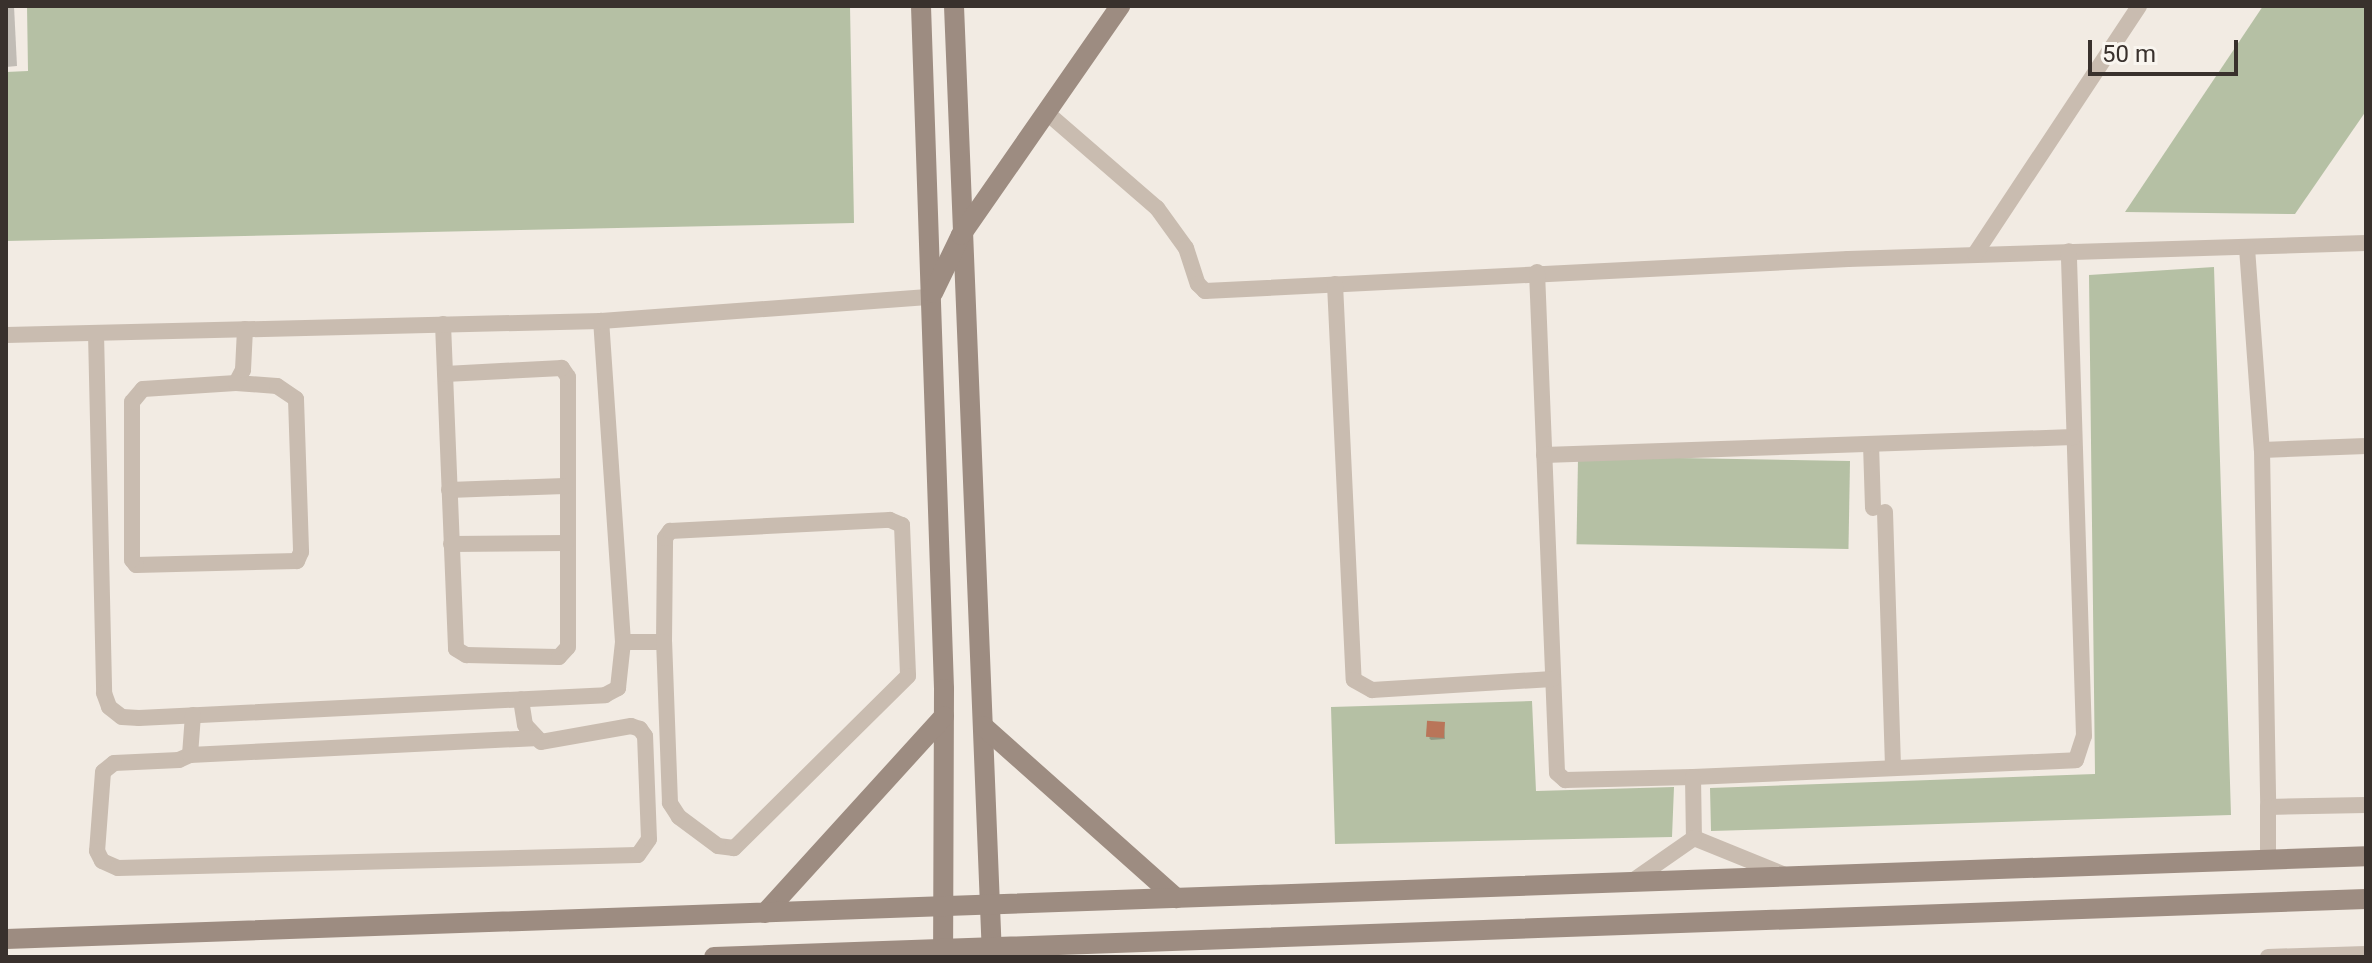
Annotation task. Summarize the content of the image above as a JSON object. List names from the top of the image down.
{
  "scale_bar": "50 m"
}
